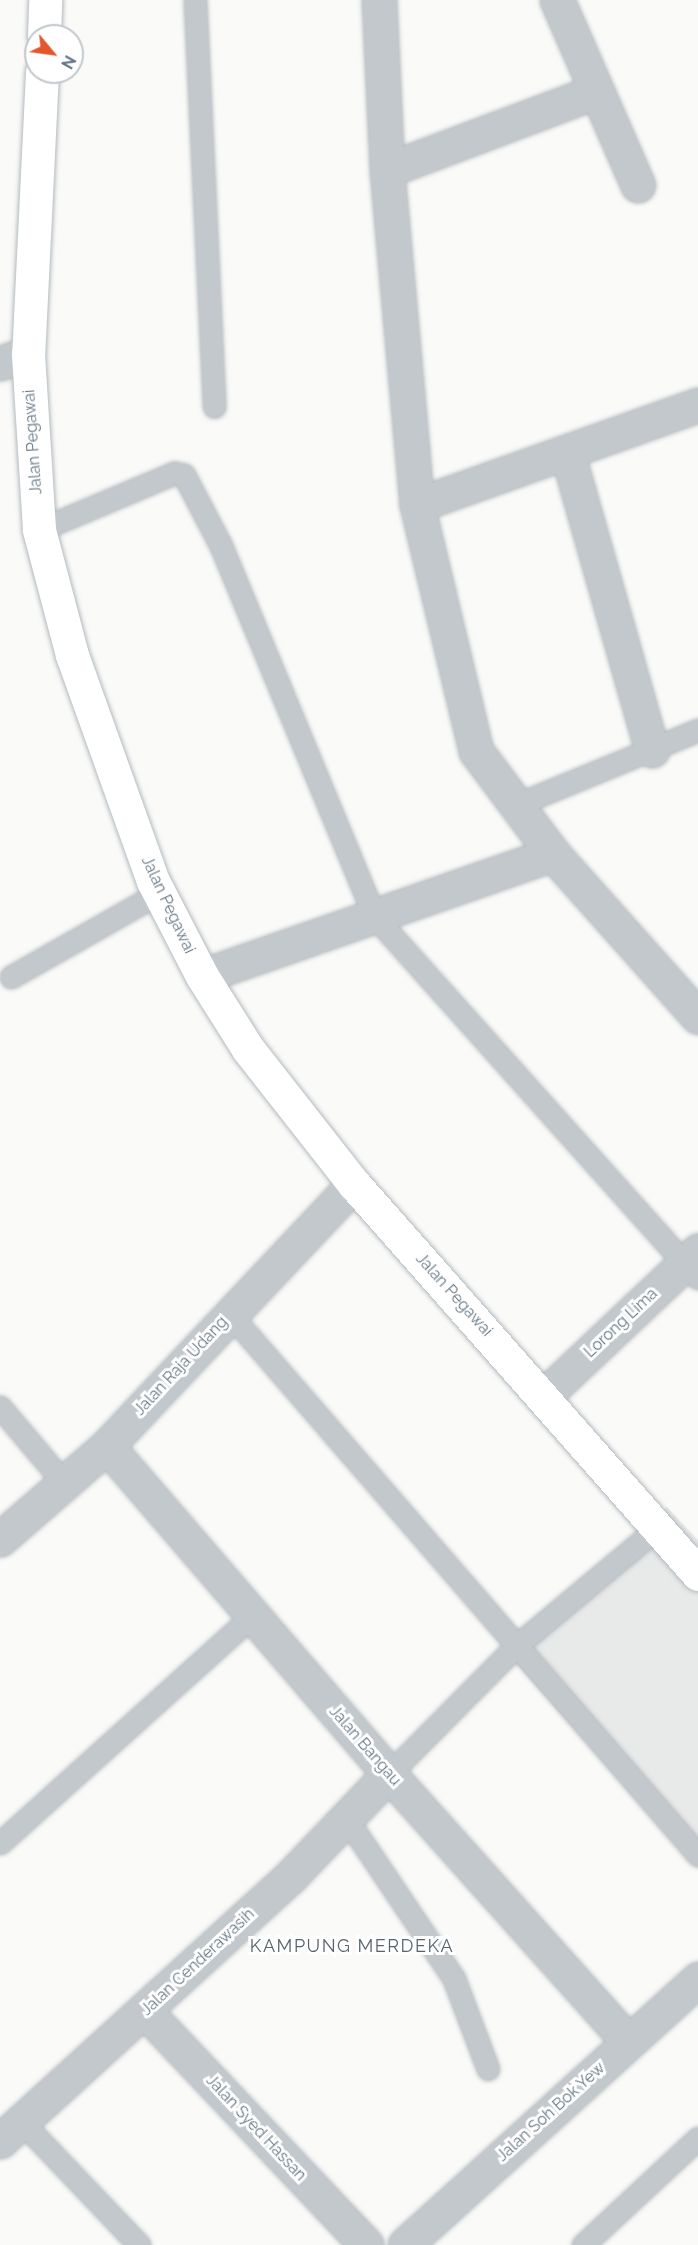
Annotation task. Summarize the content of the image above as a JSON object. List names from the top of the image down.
{
  "streets": {
    "street": [
      "Jalan Pegawai",
      "Lorong Lima",
      "Jalan Raja Udang",
      "Jalan Bangau",
      "Jalan Cenderawasih",
      "Jalan Soh Bok Yew",
      "Jalan Syed Hassan"
    ]
  },
  "crossings": [
    ["Jalan Pegawai", "Lorong Lima"],
    ["Jalan Pegawai", "Jalan Raja Udang"],
    ["Jalan Raja Udang", "Jalan Bangau"],
    ["Jalan Bangau", "Jalan Cenderawasih"],
    ["Jalan Bangau", "Jalan Soh Bok Yew"],
    ["Jalan Cenderawasih", "Jalan Syed Hassan"]
  ],
  "districts": ["KAMPUNG MERDEKA"],
  "north": "bottom right"
}
